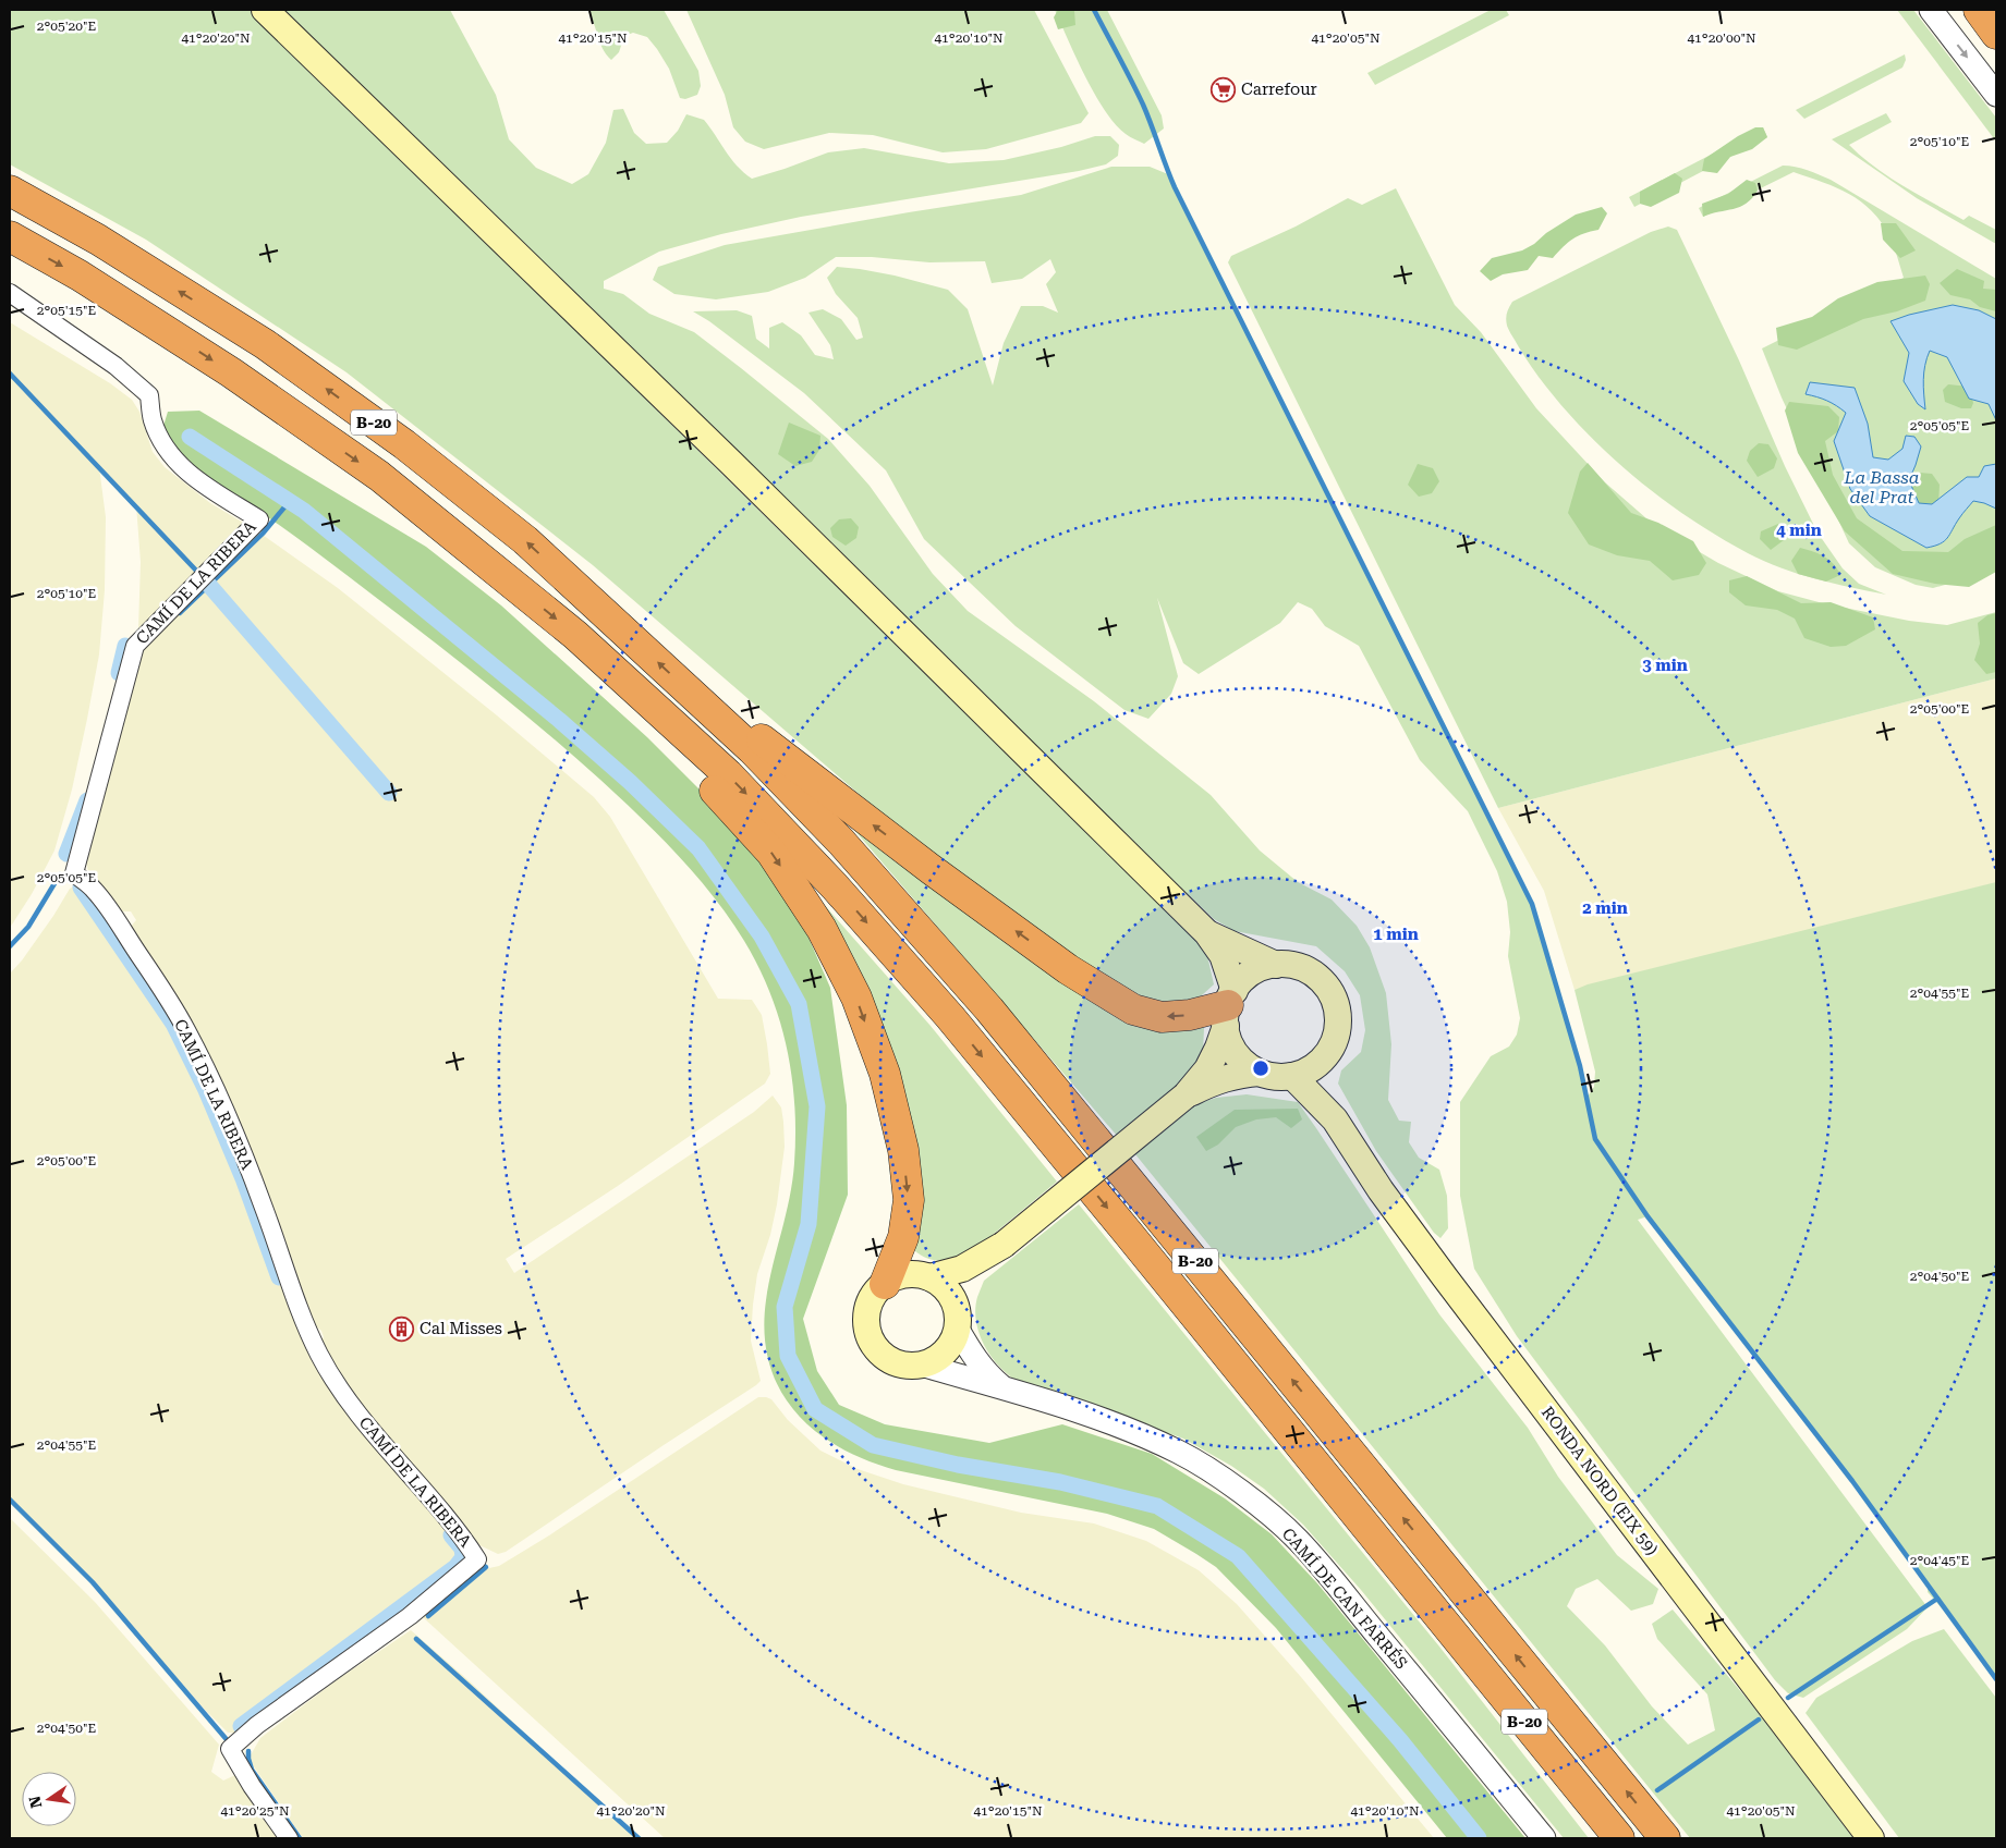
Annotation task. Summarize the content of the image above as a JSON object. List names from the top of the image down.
{
  "streets": {
    "highway": ["B-20"],
    "main road": ["RONDA NORD (EIX 59)"],
    "street": ["CAMÍ DE LA RIBERA", "CAMÍ DE CAN FARRÉS"]
  },
  "water": ["La Bassa del Prat"],
  "places": {
    "supermarket": ["Carrefour"],
    "building": ["Cal Misses"]
  },
  "north": "left",
  "coordinates": [
    "2°05'20\"E",
    "41°20'20\"N",
    "41°20'15\"N",
    "41°20'10\"N",
    "41°20'05\"N",
    "41°20'00\"N",
    "2°05'10\"E",
    "2°05'15\"E",
    "2°05'05\"E",
    "2°05'00\"E",
    "2°04'55\"E",
    "2°04'50\"E",
    "2°04'45\"E",
    "41°20'25\"N"
  ],
  "rings": [
    "4 min",
    "3 min",
    "2 min",
    "1 min"
  ]
}
